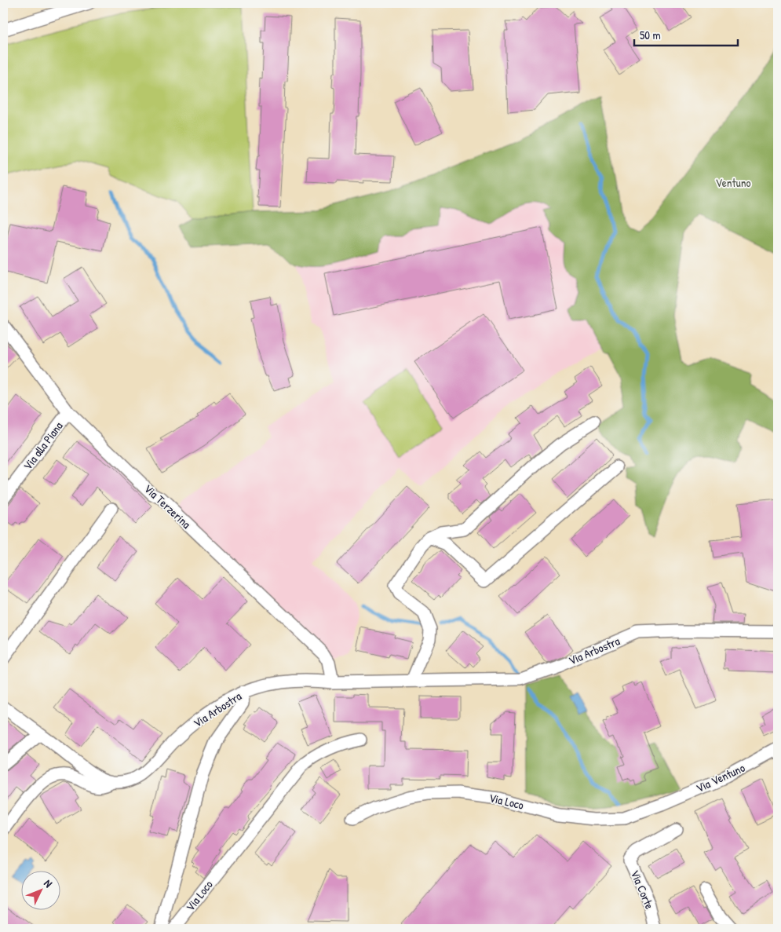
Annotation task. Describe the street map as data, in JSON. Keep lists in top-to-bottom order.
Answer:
{
  "streets": {
    "street": [
      "Via alla Piana",
      "Via Terzerina",
      "Via Arbostra",
      "Via Ventuno",
      "Via Loco",
      "Via Corte"
    ]
  },
  "crossings": [
    ["Via alla Piana", "Via Terzerina"],
    ["Via Terzerina", "Via Arbostra"],
    ["Via Arbostra", "Via Loco"],
    ["Via Ventuno", "Via Loco"]
  ],
  "parks": ["Ventuno"],
  "scale_bar": "50 m",
  "north": "top right"
}
